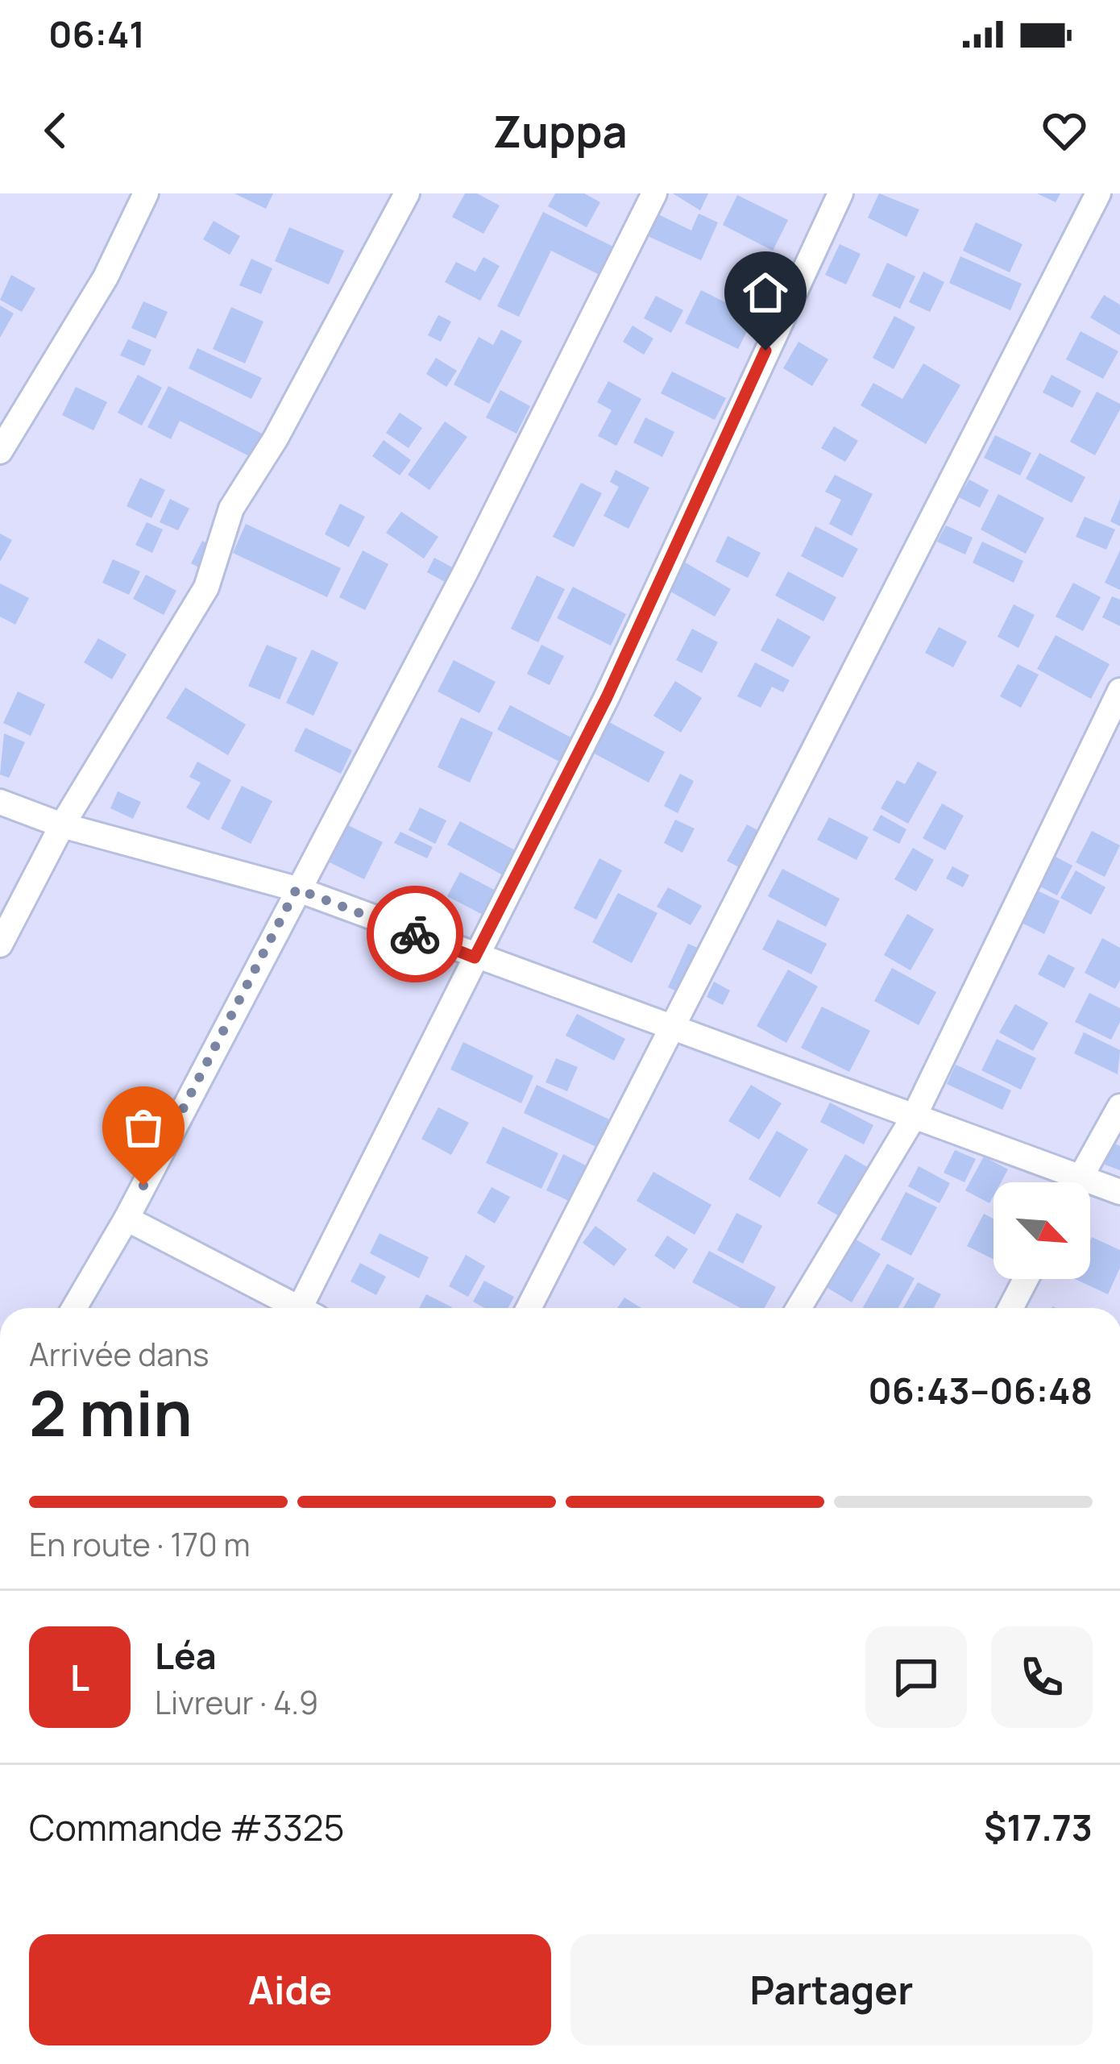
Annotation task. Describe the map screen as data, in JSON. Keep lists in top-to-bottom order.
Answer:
{
  "north": "bottom right",
  "page": {
    "status": "06:41",
    "header": "Zuppa",
    "heading": ["2 min", "Arrivée dans", "06:43–06:48"],
    "panel": [
      "Léa",
      "Livreur · 4.9",
      "Commande #3325",
      "$17.73"
    ],
    "bar": "En route · 170 m",
    "round": "L",
    "buttons": ["Aide", "Partager"]
  }
}
